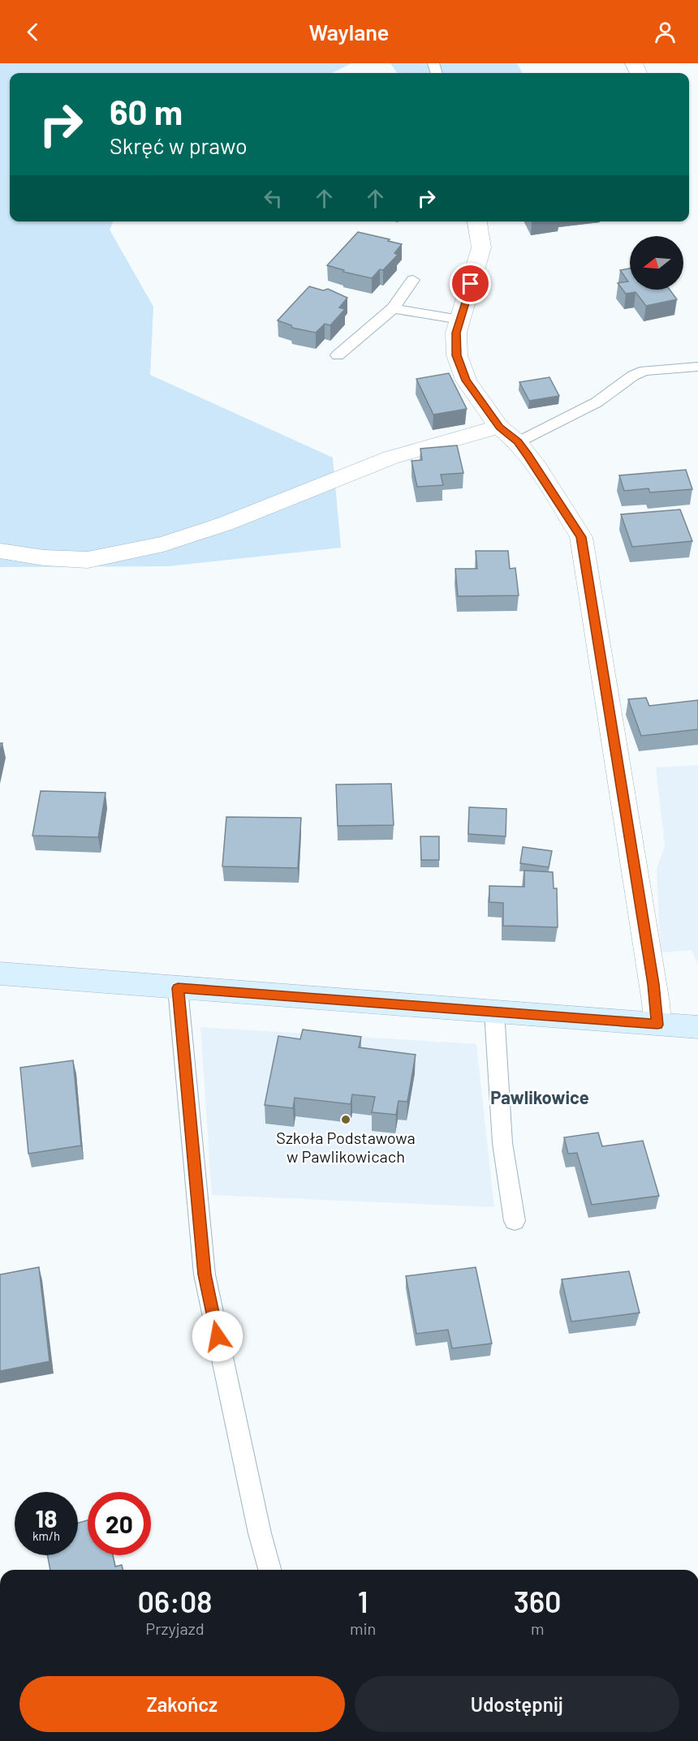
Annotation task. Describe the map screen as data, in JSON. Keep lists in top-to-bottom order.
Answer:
{
  "districts": ["Pawlikowice"],
  "places": ["Szkoła Podstawowa w Pawlikowicach"],
  "north": "left",
  "page": {
    "header": "Waylane",
    "turn": ["60 m", "Skręć w prawo"],
    "speed": "18 km/h",
    "limit": "20",
    "eta": [
      "06:08",
      "Przyjazd",
      "1",
      "min",
      "360",
      "m"
    ],
    "buttons": ["Zakończ", "Udostępnij"]
  }
}
